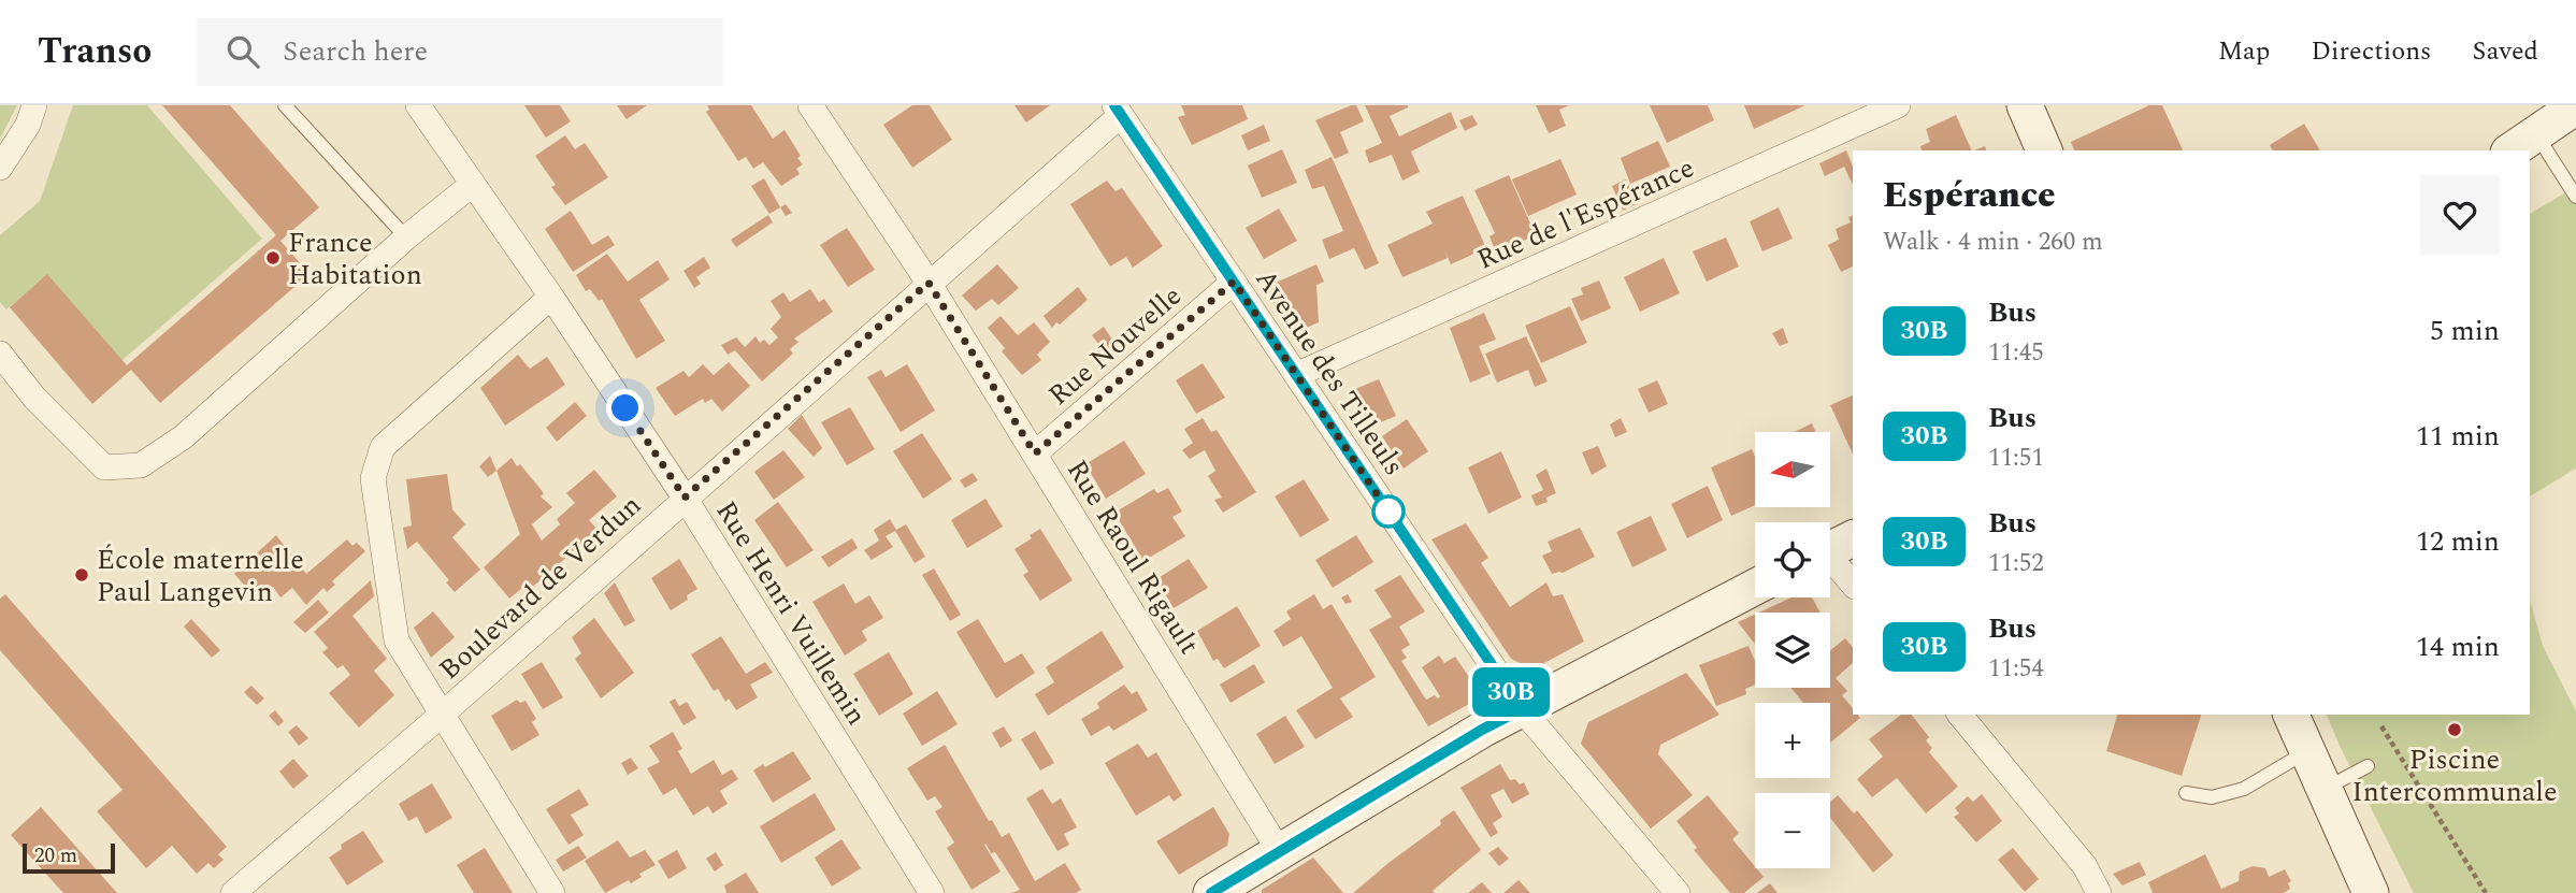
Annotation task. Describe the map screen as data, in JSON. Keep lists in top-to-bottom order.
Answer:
{
  "streets": {
    "street": [
      "Rue de l'Espérance",
      "Rue Nouvelle",
      "Avenue des Tilleuls",
      "Rue Raoul Rigault",
      "Boulevard de Verdun",
      "Rue Henri Vuillemin"
    ]
  },
  "crossings": [
    ["Rue de l'Espérance", "Avenue des Tilleuls"],
    ["Rue Nouvelle", "Avenue des Tilleuls"],
    ["Rue Nouvelle", "Rue Raoul Rigault"],
    ["Avenue des Tilleuls", "Boulevard de Verdun"],
    ["Rue Raoul Rigault", "Boulevard de Verdun"],
    ["Boulevard de Verdun", "Rue Henri Vuillemin"]
  ],
  "places": ["France Habitation", "École maternelle Paul Langevin", "Piscine Intercommunale"],
  "lines": ["bus line 30B"],
  "scale_bar": "20 m",
  "north": "left",
  "page": {
    "header": "Transo",
    "search": "Search here",
    "nav": ["Map", "Directions", "Saved"],
    "on_map": "30B",
    "heading": ["Espérance", "Walk · 4 min · 260 m"],
    "list": [
      {
        "mark": "30B",
        "name": "Bus",
        "note": "11:45",
        "value": "5 min"
      },
      {
        "mark": "30B",
        "name": "Bus",
        "note": "11:51",
        "value": "11 min"
      },
      {
        "mark": "30B",
        "name": "Bus",
        "note": "11:52",
        "value": "12 min"
      },
      {
        "mark": "30B",
        "name": "Bus",
        "note": "11:54",
        "value": "14 min"
      }
    ],
    "map_buttons": ["+", "−"],
    "scale": "20 m"
  }
}
